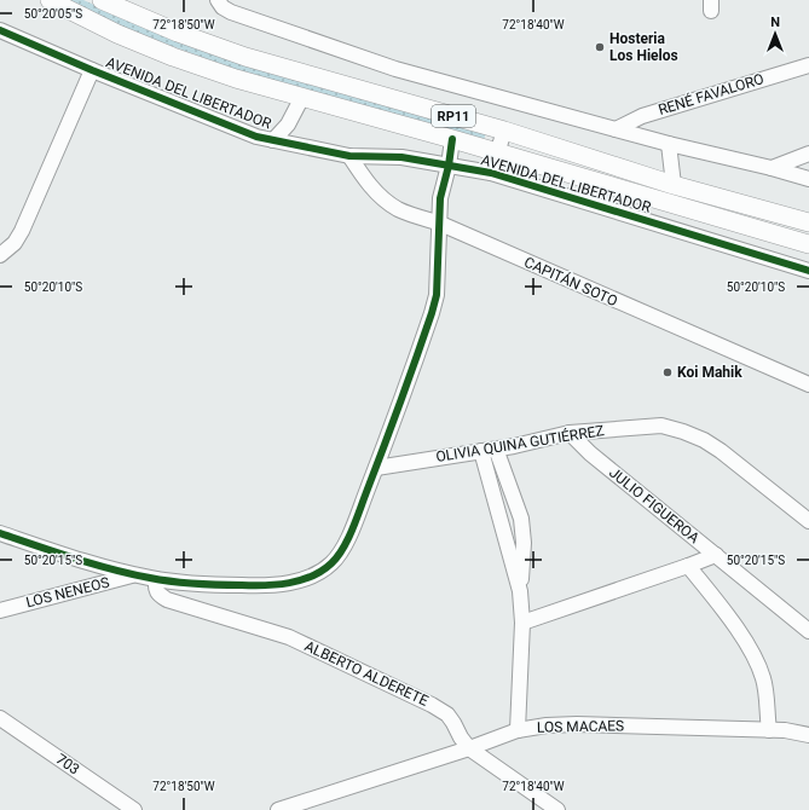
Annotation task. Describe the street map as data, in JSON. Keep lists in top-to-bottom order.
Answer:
{
  "streets": {
    "main road": ["AVENIDA DEL LIBERTADOR", "RP11"],
    "street": [
      "RENÉ FAVALORO",
      "CAPITÁN SOTO",
      "OLIVIA QUINA GUTIÉRREZ",
      "JULIO FIGUEROA",
      "LOS NENEOS",
      "ALBERTO ALDERETE",
      "LOS MACAES",
      "703"
    ]
  },
  "crossings": [
    ["AVENIDA DEL LIBERTADOR", "CAPITÁN SOTO"],
    ["OLIVIA QUINA GUTIÉRREZ", "JULIO FIGUEROA"],
    ["ALBERTO ALDERETE", "LOS MACAES"]
  ],
  "places": ["Hosteria Los Hielos", "Koi Mahik"],
  "north": "top",
  "coordinates": [
    "50°20'05\"S",
    "72°18'50\"W",
    "72°18'40\"W",
    "50°20'10\"S",
    "50°20'15\"S"
  ]
}
